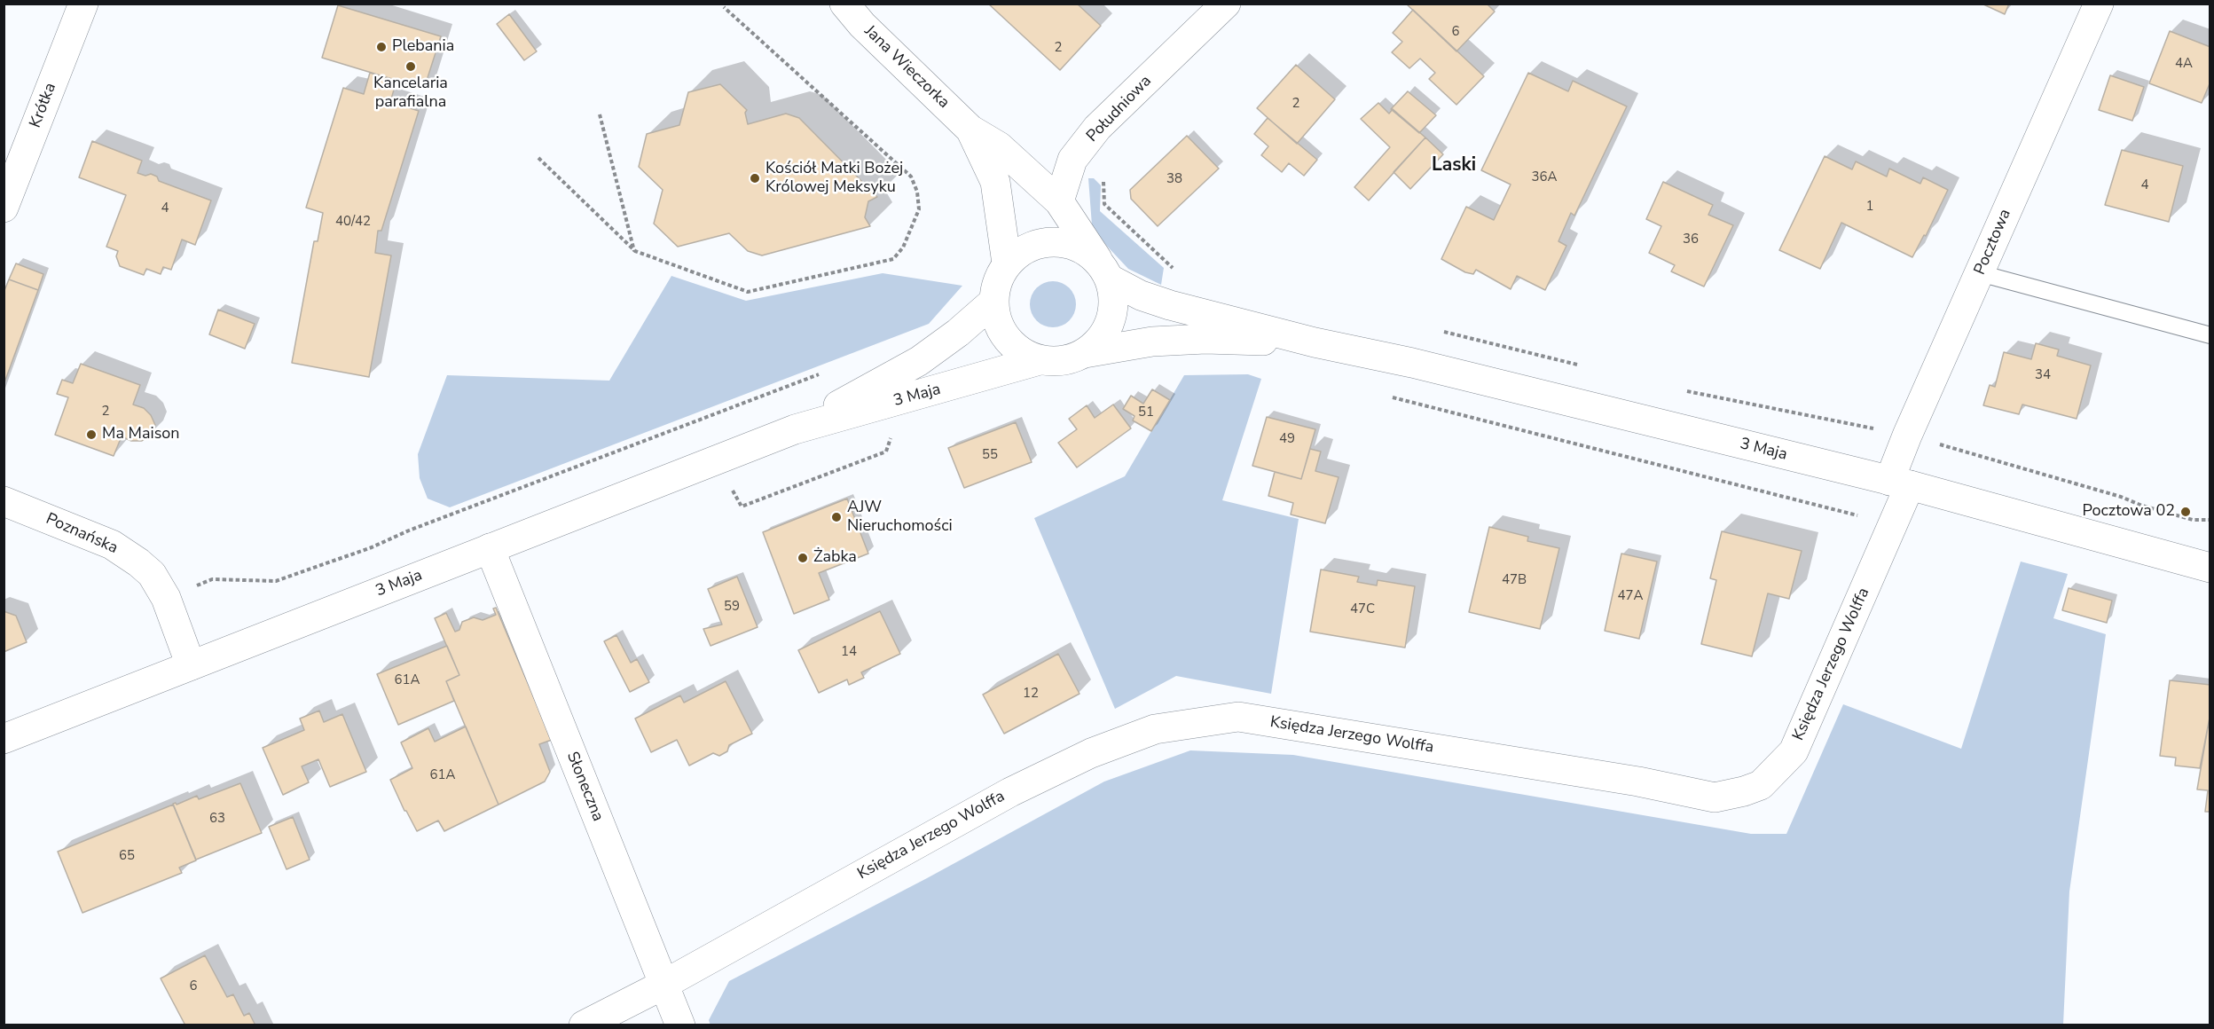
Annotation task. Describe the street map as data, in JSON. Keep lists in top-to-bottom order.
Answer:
{
  "streets": {
    "street": [
      "Jana Wieczorka",
      "Krótka",
      "Południowa",
      "Pocztowa",
      "3 Maja",
      "Poznańska",
      "Księdza Jerzego Wolffa",
      "Słoneczna"
    ]
  },
  "crossings": [
    ["Jana Wieczorka", "Południowa"],
    ["Jana Wieczorka", "3 Maja"],
    ["Pocztowa", "3 Maja"],
    ["Pocztowa", "Księdza Jerzego Wolffa"],
    ["3 Maja", "Poznańska"],
    ["3 Maja", "Księdza Jerzego Wolffa"],
    ["3 Maja", "Słoneczna"],
    ["Księdza Jerzego Wolffa", "Słoneczna"]
  ],
  "districts": ["Laski"],
  "places": [
    "Plebania",
    "Kancelaria parafialna",
    "Kościół Matki Bożej Królowej Meksyku",
    "Ma Maison",
    "Pocztowa 02",
    "AJW Nieruchomości",
    "Żabka"
  ],
  "house_numbers": [
    "6",
    "2",
    "4A",
    "2",
    "36A",
    "38",
    "4",
    "1",
    "4",
    "40/42",
    "36",
    "34",
    "2",
    "51",
    "49",
    "55",
    "47B",
    "47A",
    "59",
    "47C",
    "14",
    "61A",
    "12",
    "61A",
    "63",
    "65",
    "6"
  ]
}
